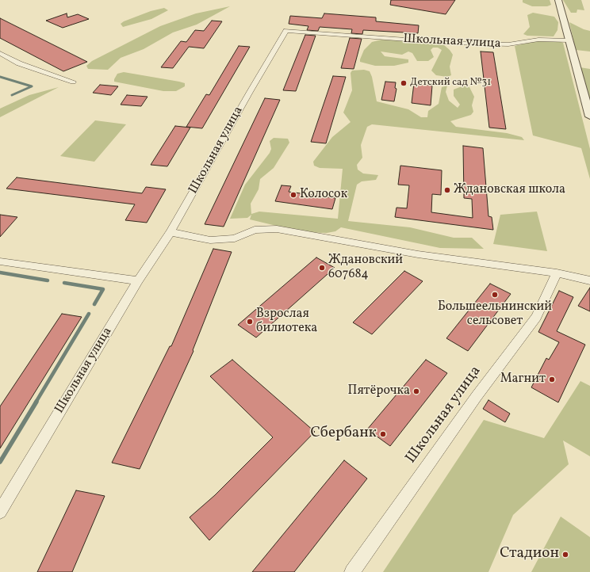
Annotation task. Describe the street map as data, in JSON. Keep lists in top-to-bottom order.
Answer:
{
  "streets": {
    "street": ["Школьная улица"]
  },
  "places": [
    "Детский сад №31",
    "Ждановская школа",
    "Колосок",
    "Ждановский 607684",
    "Большеельнинский сельсовет",
    "Взрослая билиотека",
    "Магнит",
    "Пятёрочка",
    "Сбербанк",
    "Стадион"
  ]
}
